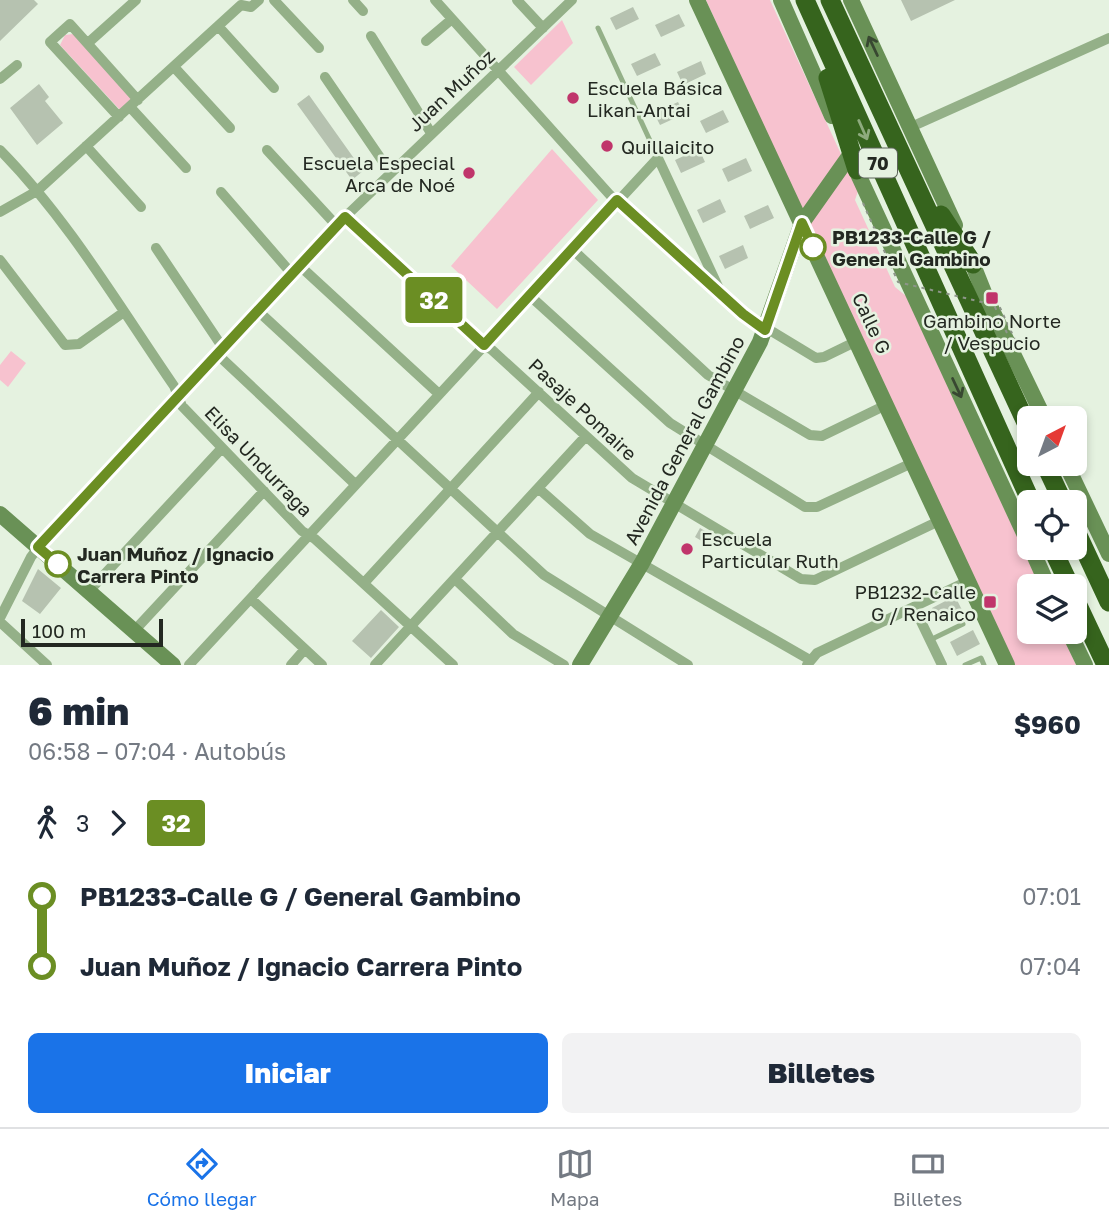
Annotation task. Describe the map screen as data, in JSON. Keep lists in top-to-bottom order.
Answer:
{
  "streets": {
    "highway": ["70"],
    "main road": ["Calle G", "Avenida General Gambino"],
    "street": ["Juan Muñoz", "Pasaje Pomaire", "Elisa Undurraga"]
  },
  "crossings": [
    ["Juan Muñoz", "Pasaje Pomaire"],
    ["Juan Muñoz", "Elisa Undurraga"],
    ["Calle G", "Pasaje Pomaire"],
    ["Calle G", "Avenida General Gambino"],
    ["Pasaje Pomaire", "Avenida General Gambino"]
  ],
  "places": {
    "other": [
      "Escuela Básica Likan-Antai",
      "Quillaicito",
      "Escuela Especial Arca de Noé",
      "PB1233-Calle G / General Gambino",
      "Escuela Particular Ruth",
      "Juan Muñoz / Ignacio Carrera Pinto"
    ],
    "transit": ["Gambino Norte / Vespucio", "PB1232-Calle G / Renaico"]
  },
  "lines": ["bus line 32"],
  "scale_bar": "100 m",
  "north": "top right",
  "page": {
    "on_map": "32",
    "scale": "100 m",
    "heading": ["6 min", "06:58 – 07:04 · Autobús", "$960"],
    "legs": ["3", "32"],
    "list": [
      {
        "name": "PB1233-Calle G / General Gambino",
        "value": "07:01"
      },
      {
        "name": "Juan Muñoz / Ignacio Carrera Pinto",
        "value": "07:04"
      }
    ],
    "buttons": ["Iniciar", "Billetes"],
    "tabs": ["Cómo llegar", "Mapa", "Billetes"]
  }
}
